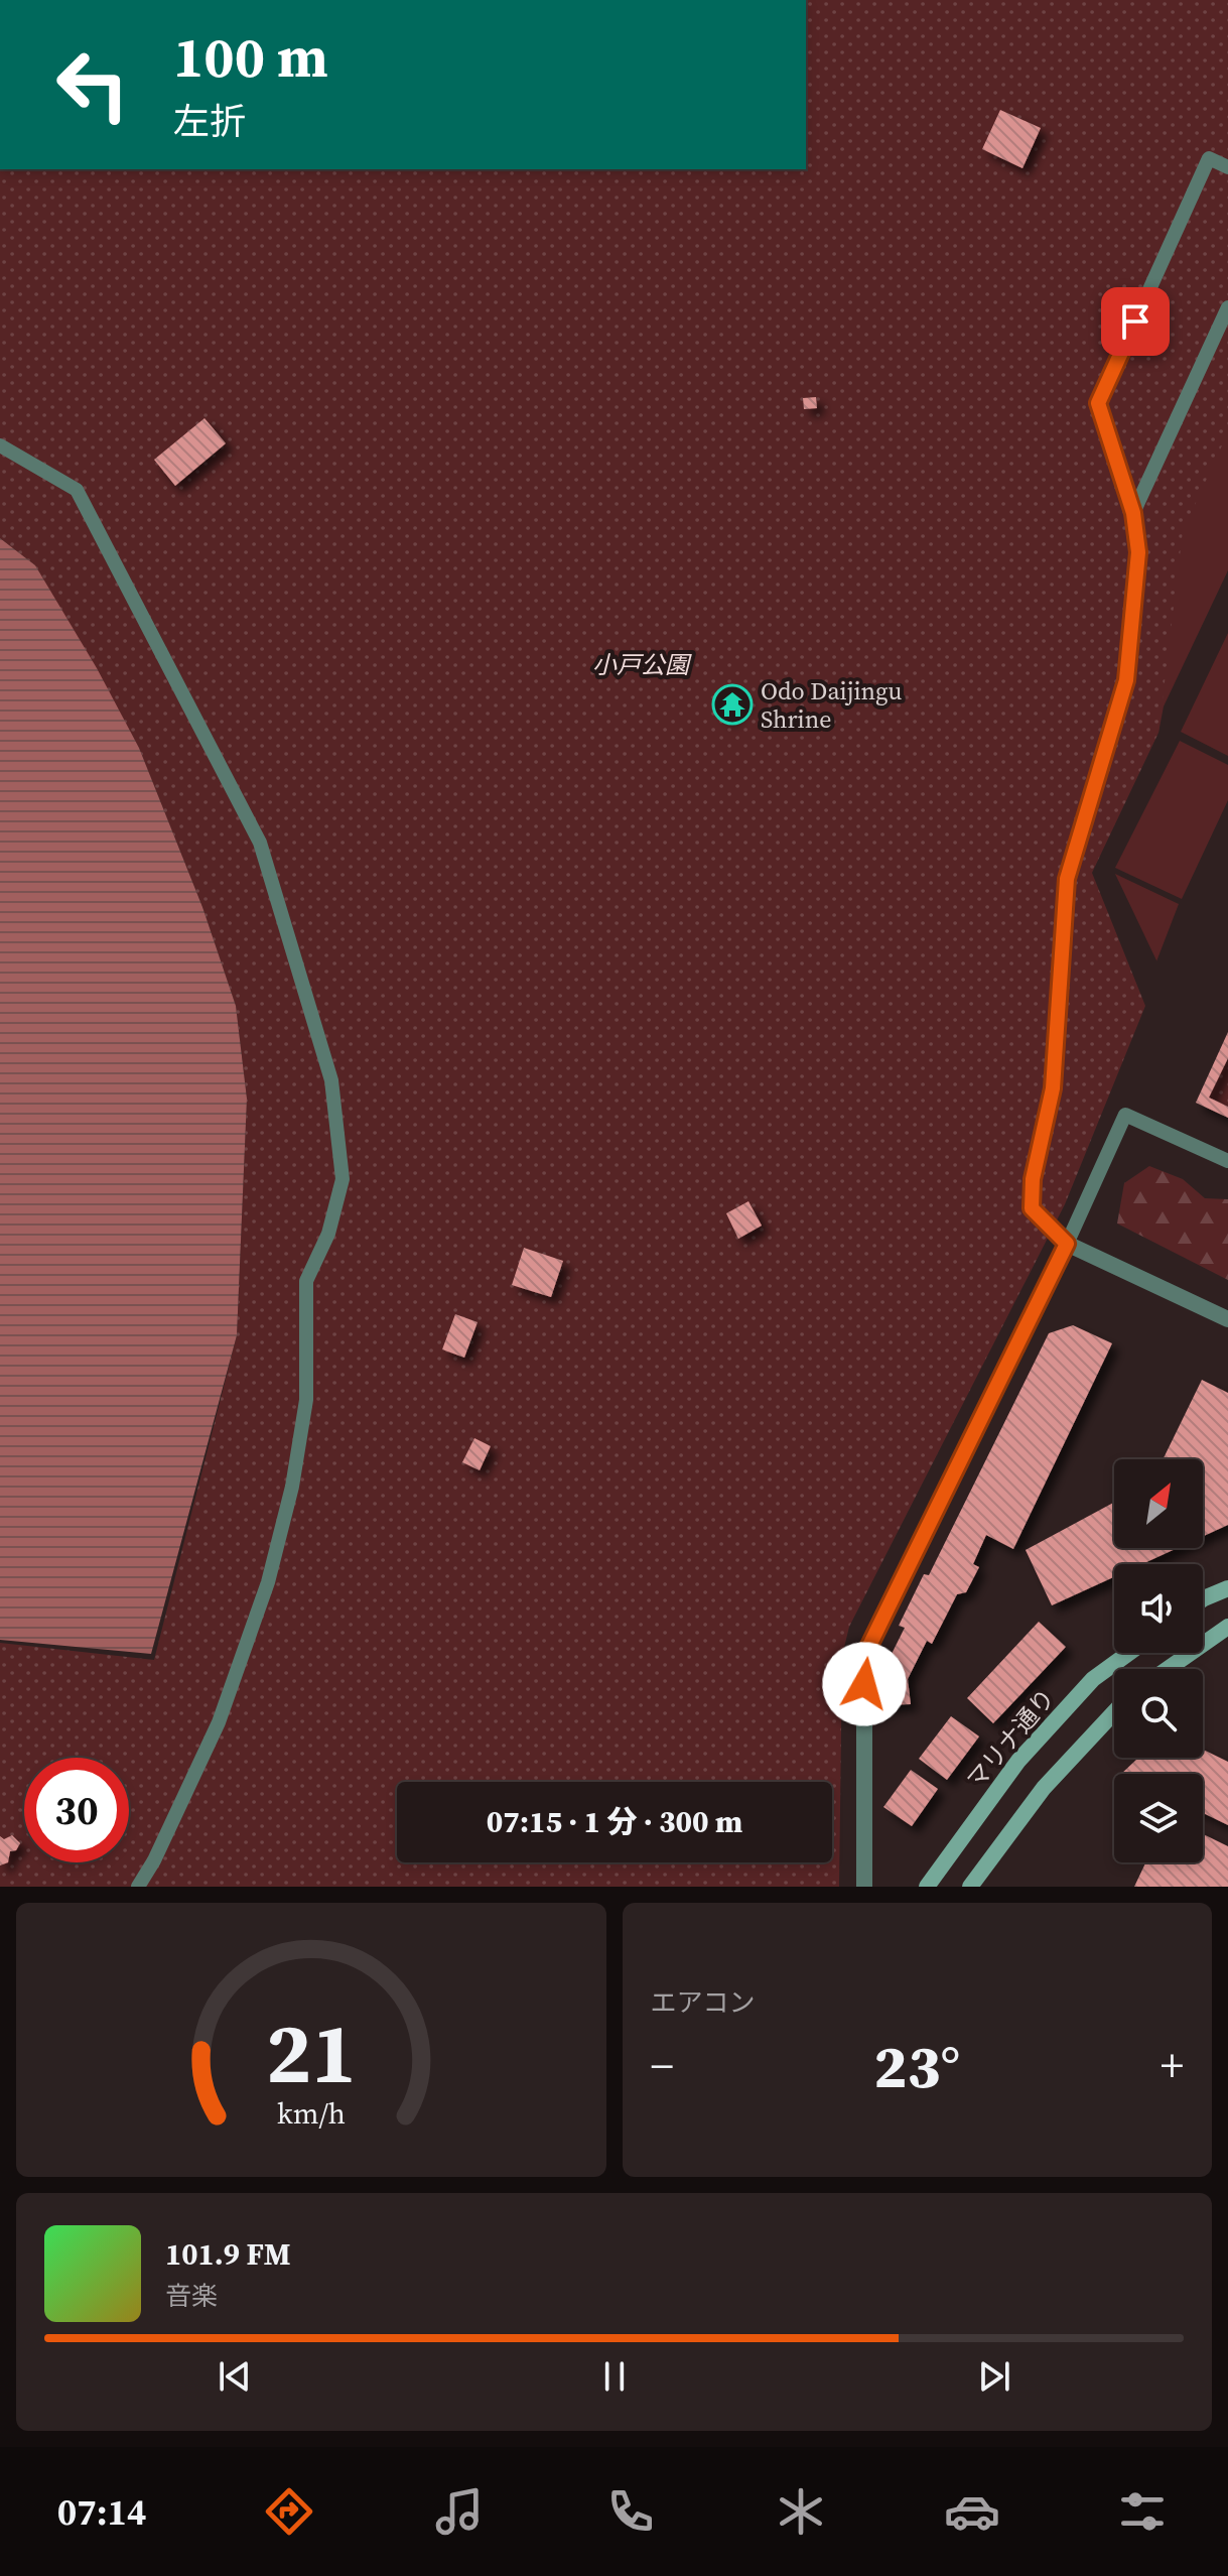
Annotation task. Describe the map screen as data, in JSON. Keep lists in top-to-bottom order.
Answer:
{
  "streets": {
    "street": ["マリナ通り"]
  },
  "parks": ["小戸公園"],
  "places": {
    "temple": ["Odo Daijingu Shrine"]
  },
  "north": "top right",
  "page": {
    "turn": ["100 m", "左折"],
    "limit": "30",
    "trip": "07:15 · 1 分 · 300 m",
    "tile": "エアコン",
    "heat": ["−", "23°", "+"],
    "song": ["101.9 FM", "音楽"],
    "tabs": "07:14",
    "gauge": ["21", "km/h"]
  }
}
